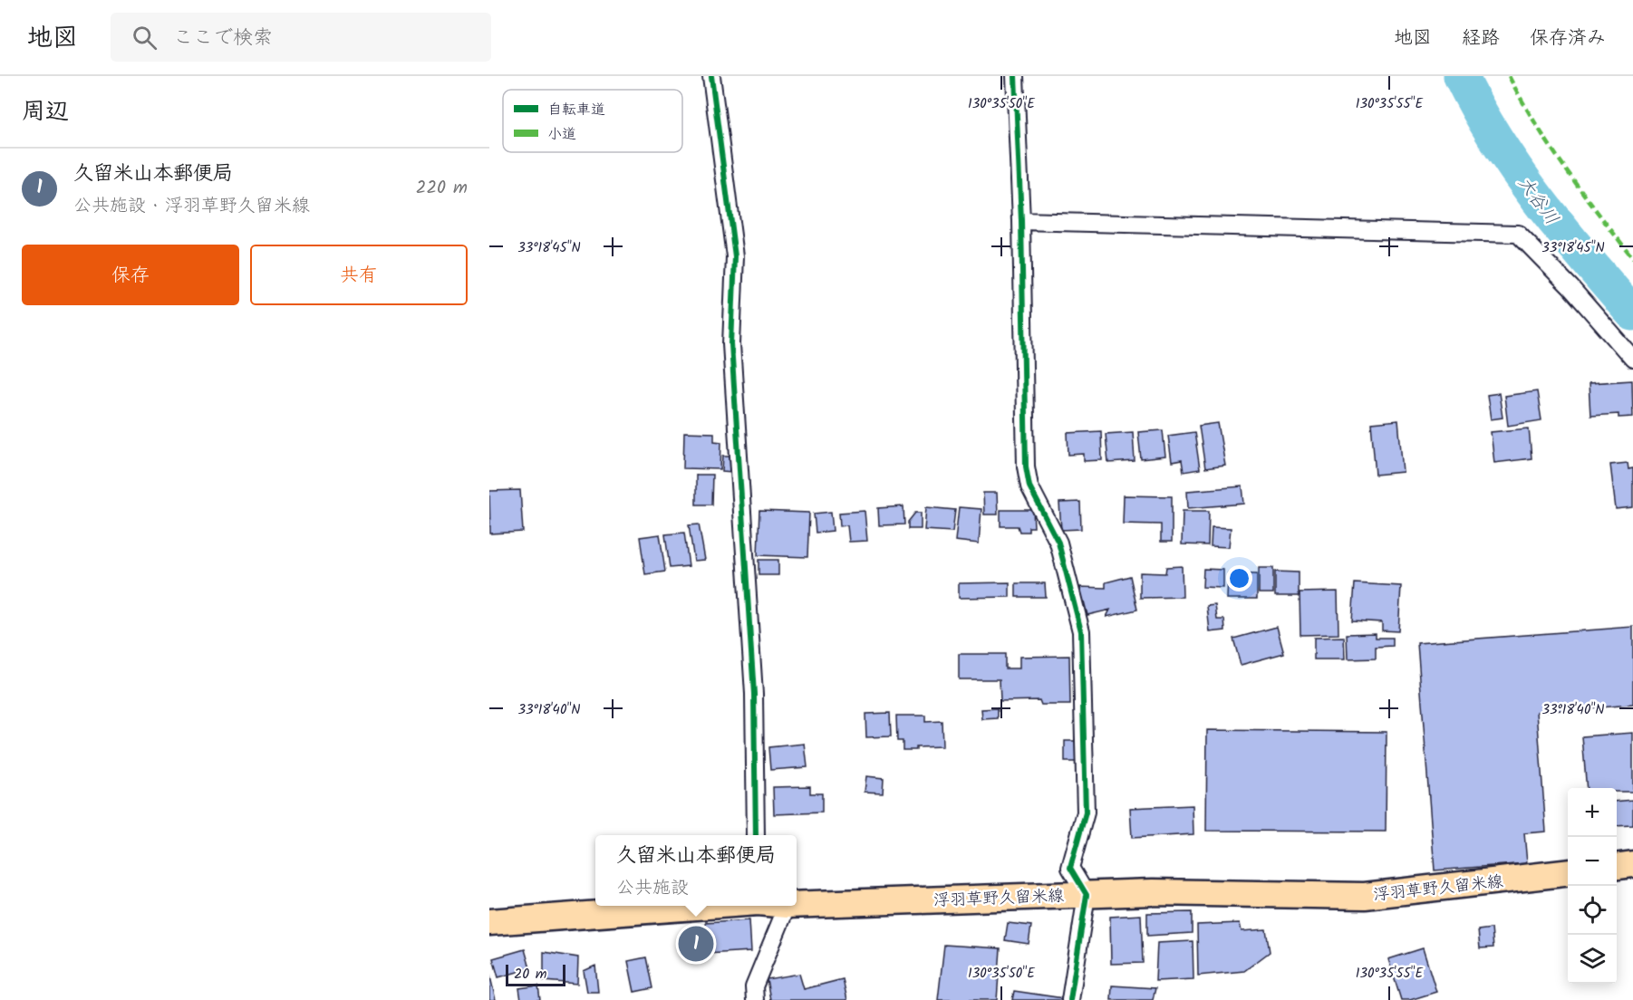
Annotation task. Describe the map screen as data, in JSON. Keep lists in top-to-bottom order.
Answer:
{
  "streets": {
    "main road": ["浮羽草野久留米線"]
  },
  "water": ["大谷川"],
  "legend": ["自転車道", "小道"],
  "scale_bar": "20 m",
  "page": {
    "header": "地図",
    "search": "ここで検索",
    "nav": ["地図", "経路", "保存済み"],
    "heading": "周辺",
    "list": [
      {
        "mark": "1",
        "name": "久留米山本郵便局",
        "note": "公共施設 · 浮羽草野久留米線",
        "value": "220 m"
      }
    ],
    "buttons": ["保存", "共有"],
    "map_buttons": ["+", "−"],
    "popup": ["久留米山本郵便局", "公共施設"],
    "pins": "1",
    "scale": "20 m"
  },
  "coordinates": [
    "130°35'50\"E",
    "130°35'55\"E",
    "33°18'45\"N",
    "33°18'40\"N"
  ]
}
